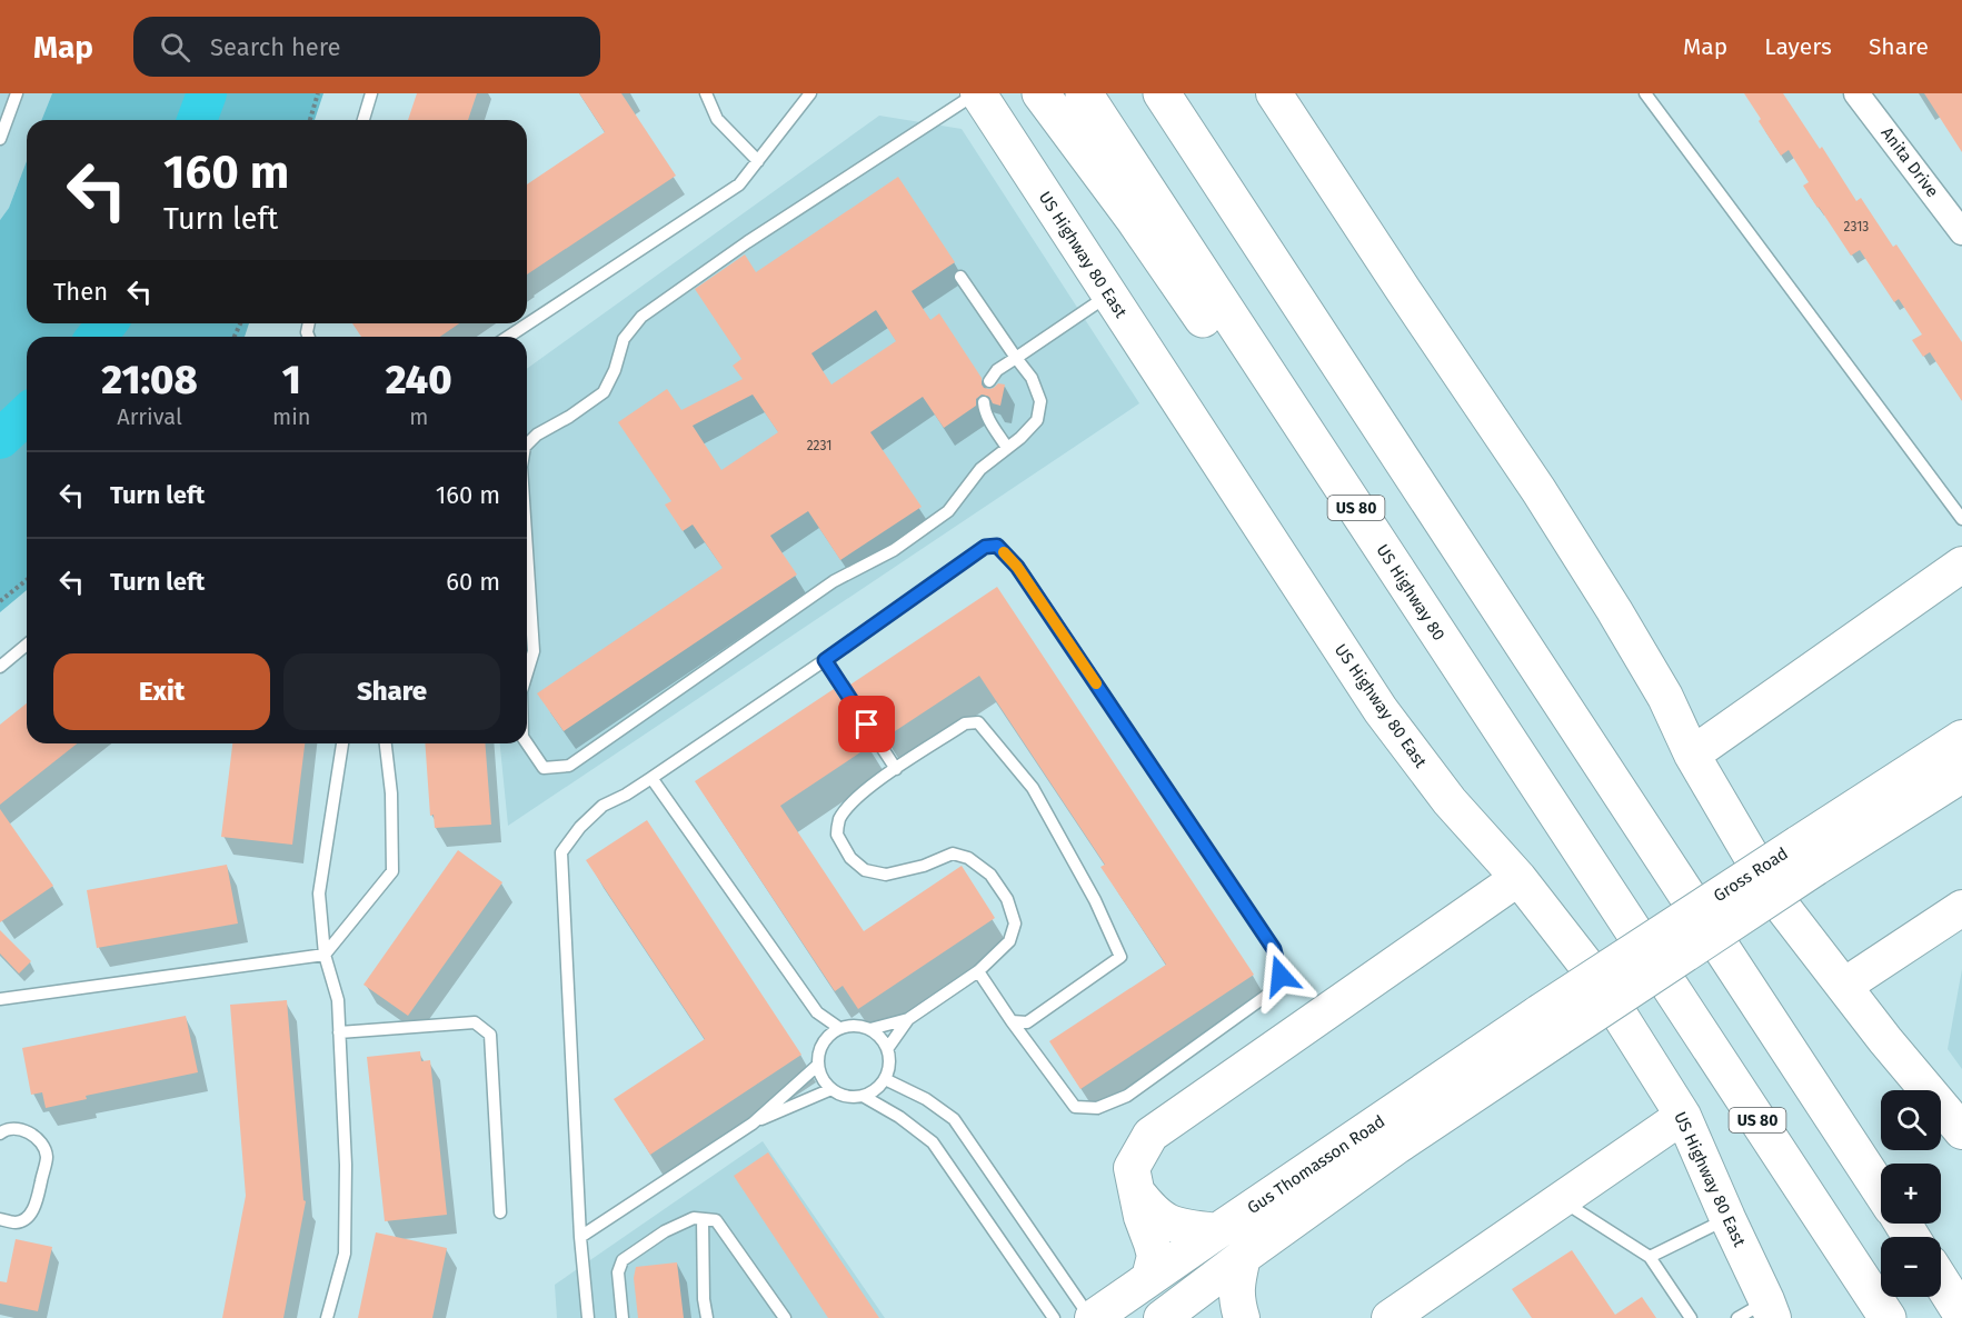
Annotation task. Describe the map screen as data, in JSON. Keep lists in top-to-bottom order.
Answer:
{
  "streets": {
    "highway": ["US 80", "US Highway 80"],
    "main road": ["US Highway 80 East", "Gross Road", "Gus Thomasson Road"],
    "street": ["Anita Drive"]
  },
  "crossings": [
    ["Gross Road", "Gus Thomasson Road"]
  ],
  "house_numbers": ["2313", "2231"],
  "page": {
    "header": "Map",
    "search": "Search here",
    "nav": ["Map", "Layers", "Share"],
    "turn": ["160 m", "Turn left"],
    "then": "Then",
    "eta": [
      "21:08",
      "Arrival",
      "1",
      "min",
      "240",
      "m"
    ],
    "list": [
      {
        "name": "Turn left",
        "value": "160 m"
      },
      {
        "name": "Turn left",
        "value": "60 m"
      }
    ],
    "buttons": ["Exit", "Share"],
    "map_buttons": ["+", "−"]
  }
}
